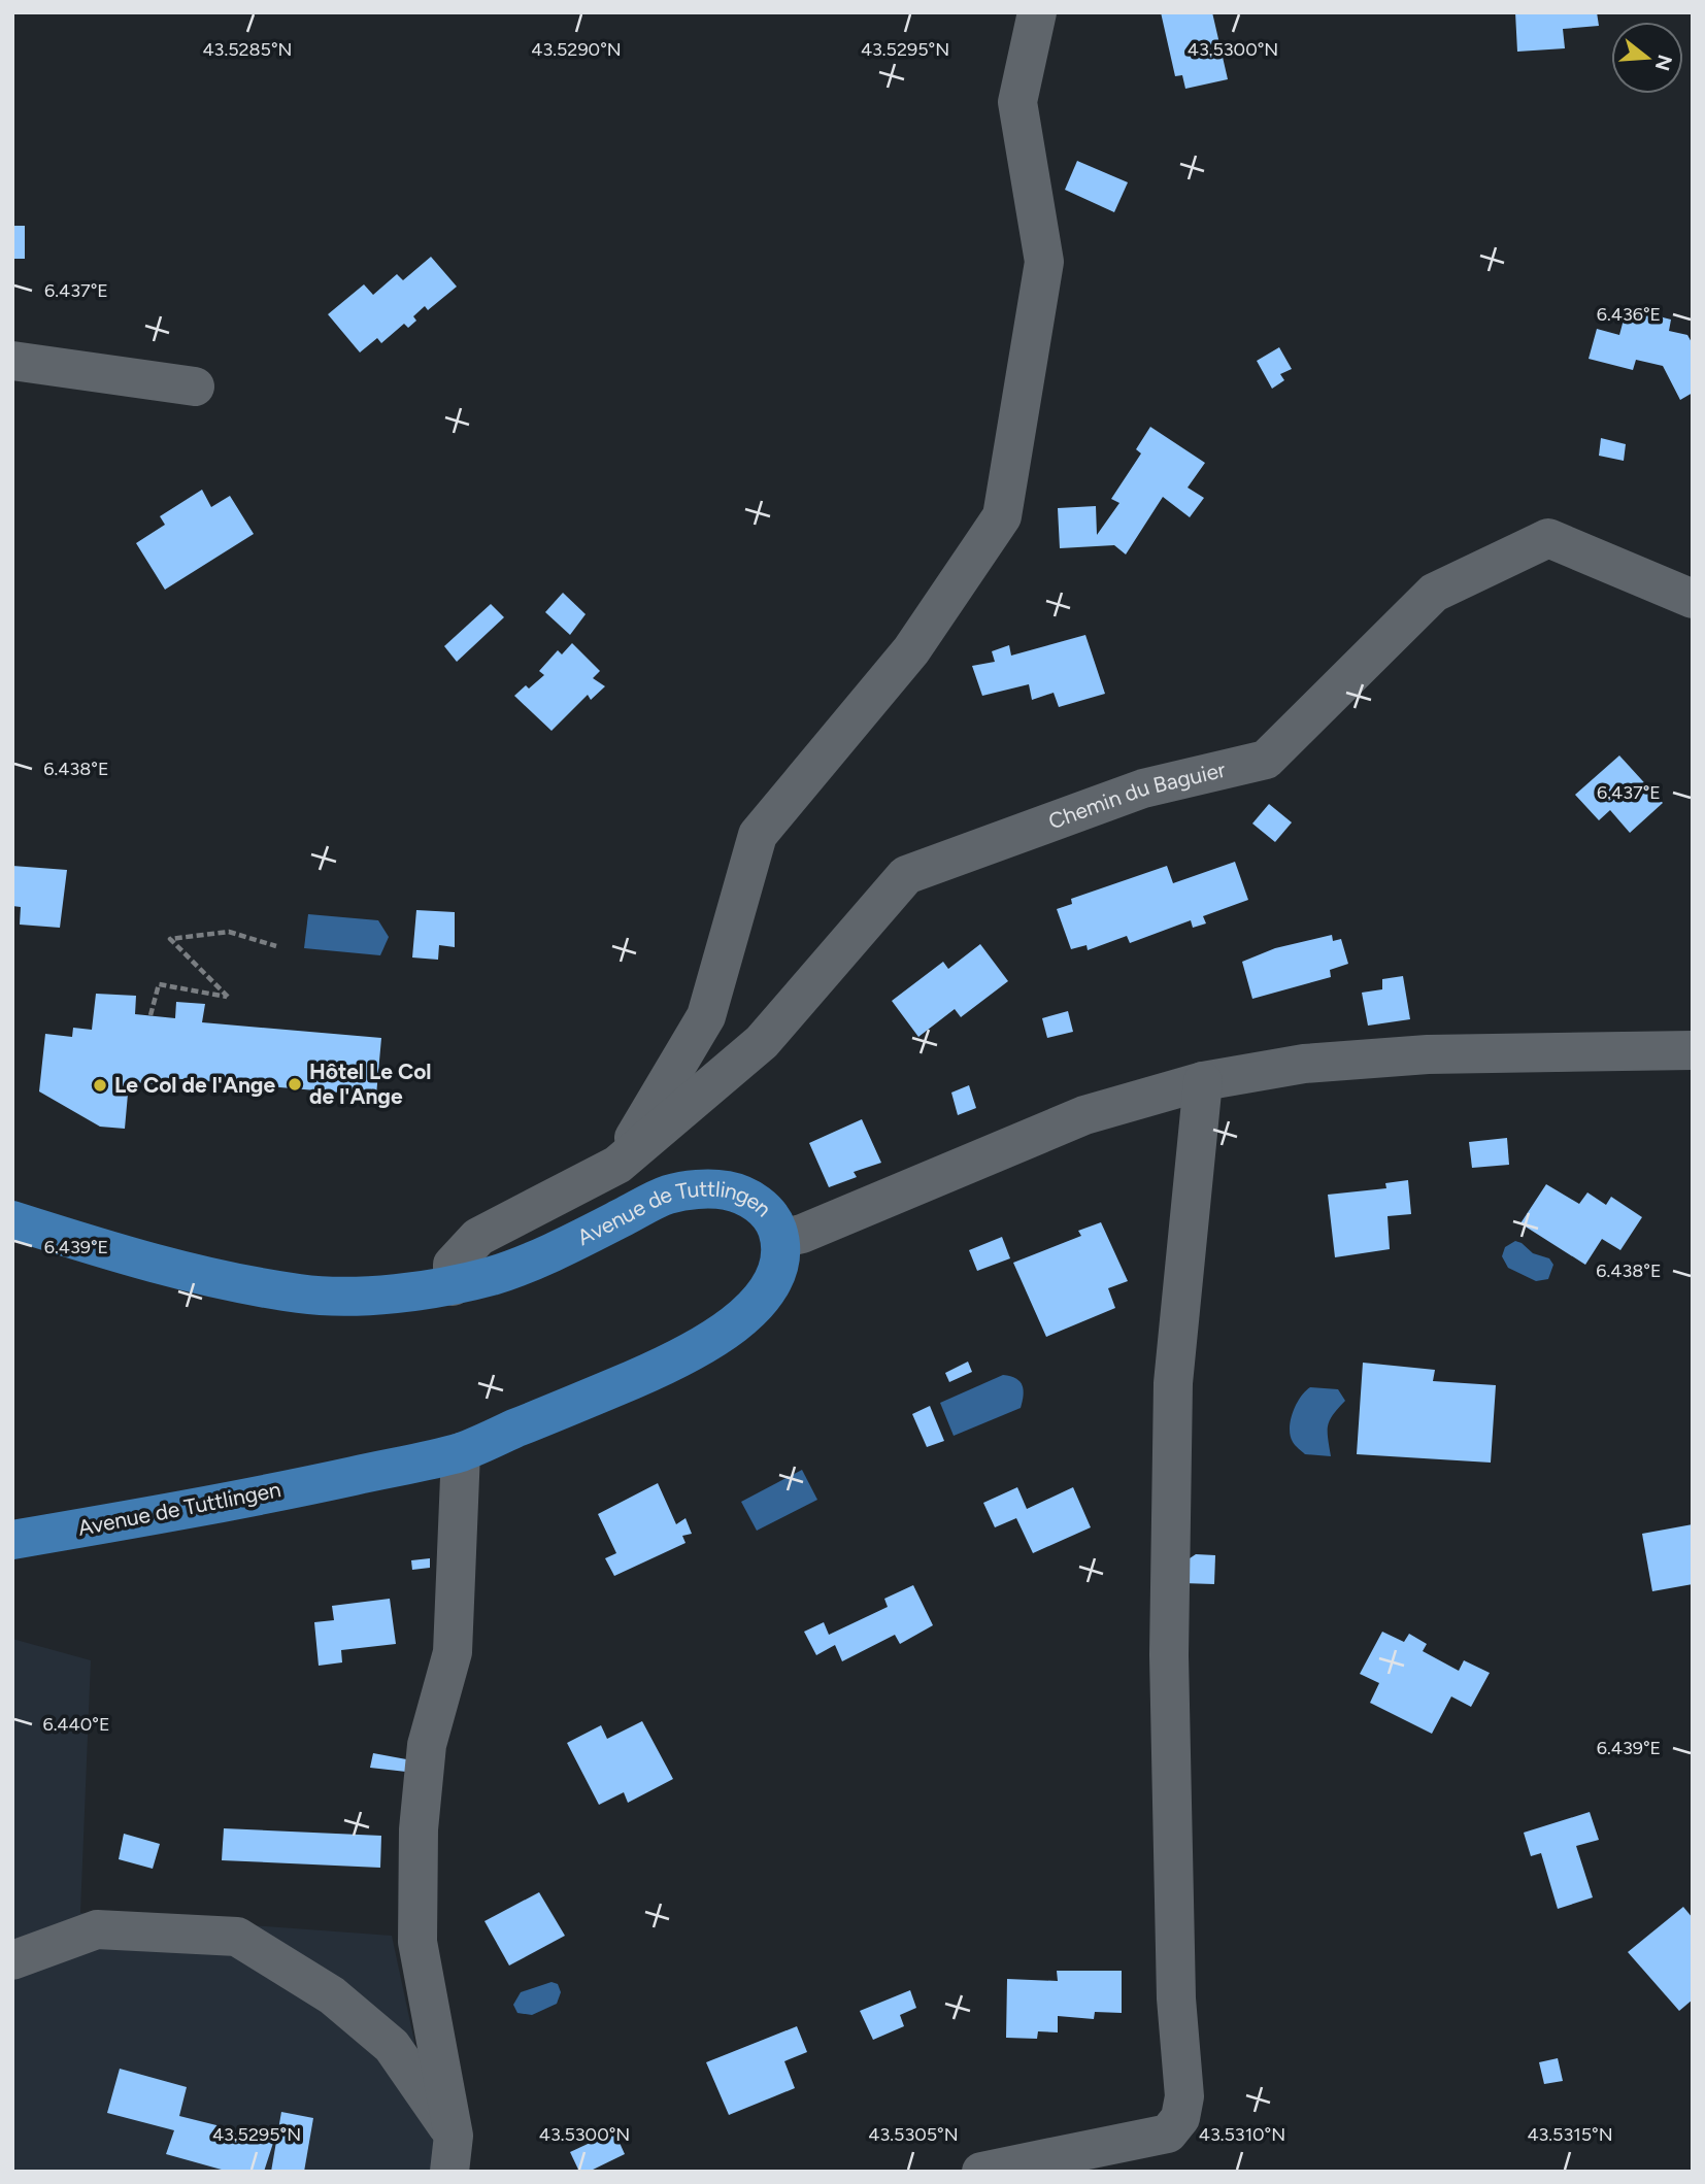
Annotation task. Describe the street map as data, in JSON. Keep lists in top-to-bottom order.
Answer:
{
  "streets": {
    "main road": ["Avenue de Tuttlingen"],
    "street": ["Chemin du Baguier"]
  },
  "crossings": [
    ["Chemin du Baguier", "Avenue de Tuttlingen"]
  ],
  "places": ["Hôtel Le Col de l'Ange", "Le Col de l'Ange"],
  "north": "right",
  "coordinates": [
    "43.5285°N",
    "43.5290°N",
    "43.5295°N",
    "43.5300°N",
    "6.437°E",
    "6.436°E",
    "6.438°E",
    "6.439°E",
    "6.440°E",
    "43.5305°N",
    "43.5310°N",
    "43.5315°N"
  ]
}
